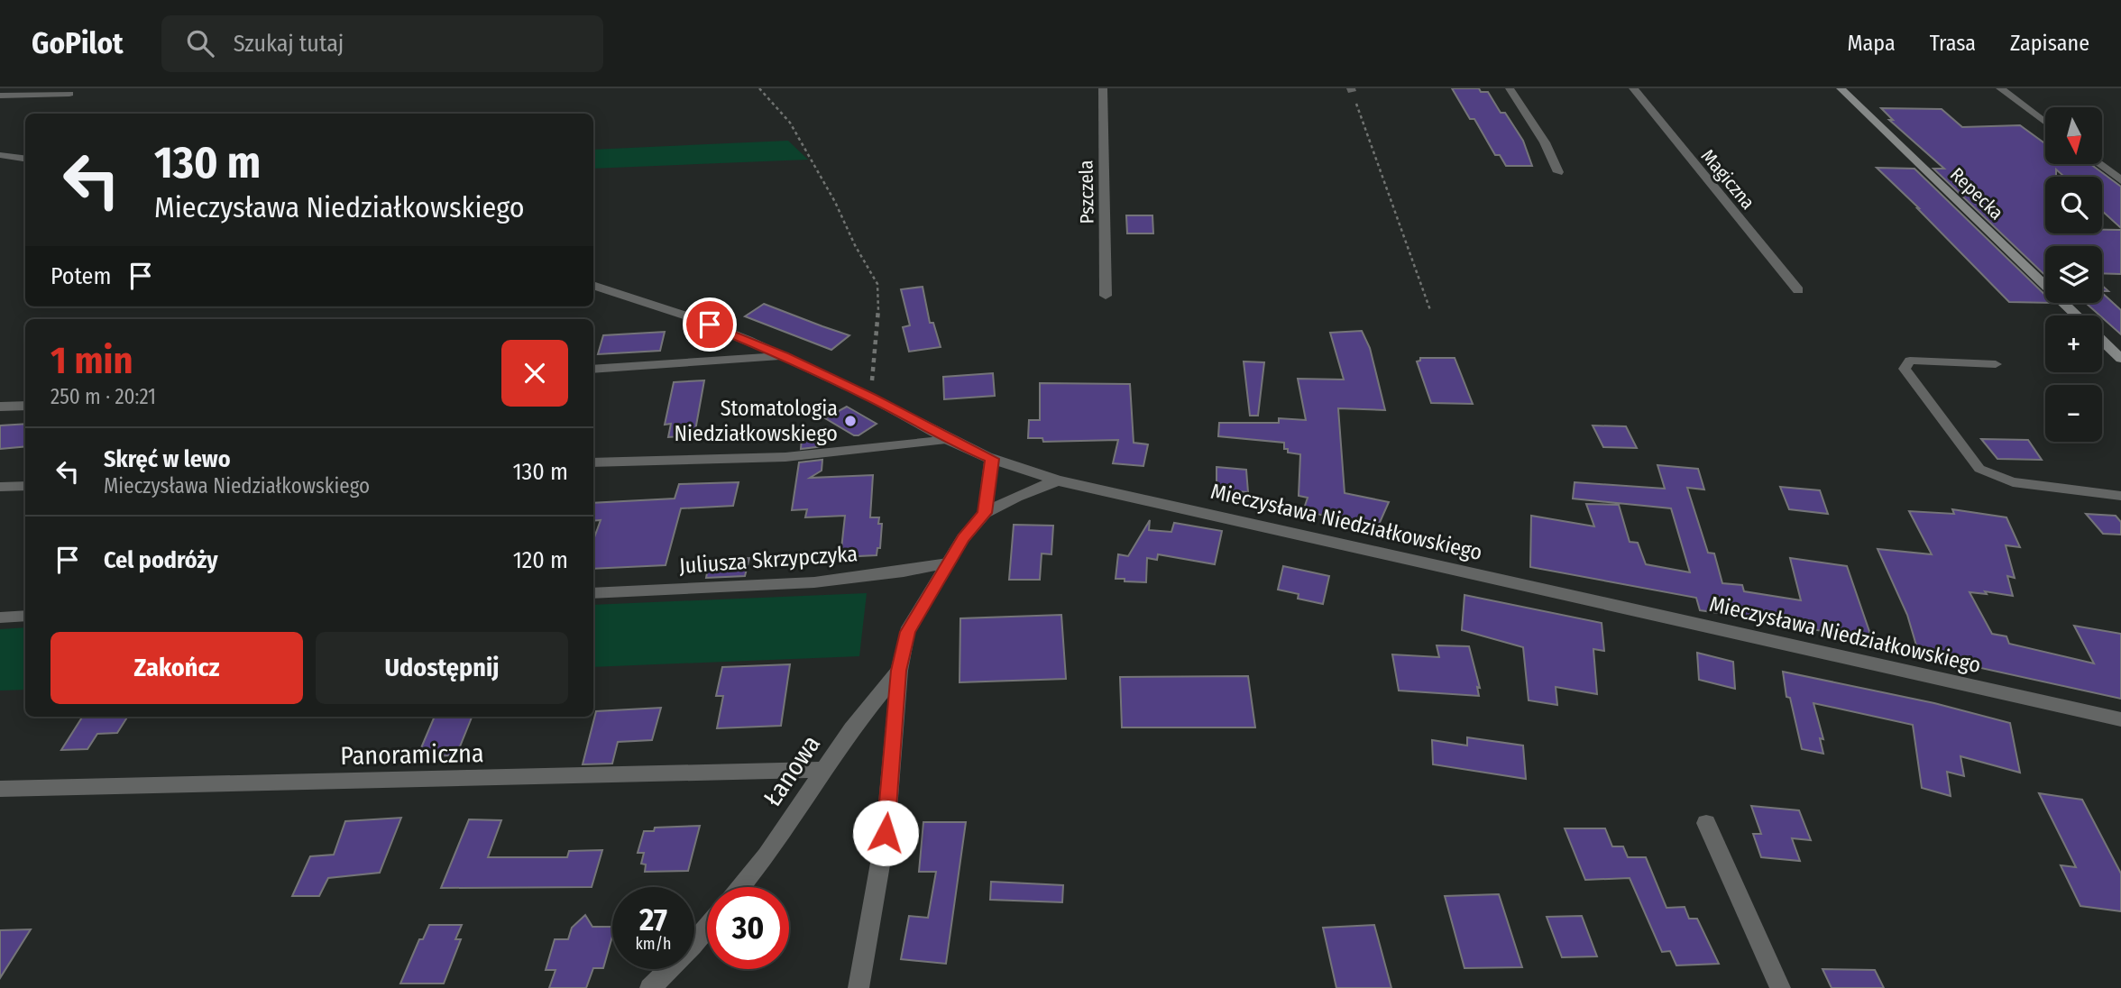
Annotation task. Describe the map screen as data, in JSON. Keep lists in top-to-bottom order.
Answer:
{
  "streets": {
    "street": [
      "Magiczna",
      "Pszczela",
      "Repecka",
      "Mieczysława Niedziałkowskiego",
      "Panoramiczna",
      "Łanowa"
    ],
    "lane": ["Juliusza Skrzypczyka"]
  },
  "crossings": [
    ["Panoramiczna", "Łanowa"]
  ],
  "places": ["Stomatologia Niedziałkowskiego"],
  "north": "bottom",
  "page": {
    "header": "GoPilot",
    "search": "Szukaj tutaj",
    "nav": ["Mapa", "Trasa", "Zapisane"],
    "map_buttons": ["+", "−"],
    "turn": ["130 m", "Mieczysława Niedziałkowskiego"],
    "then": "Potem",
    "heading": ["1 min", "250 m · 20:21"],
    "list": [
      {
        "name": "Skręć w lewo",
        "note": "Mieczysława Niedziałkowskiego",
        "value": "130 m"
      },
      {
        "name": "Cel podróży",
        "value": "120 m"
      }
    ],
    "buttons": ["Zakończ", "Udostępnij"],
    "speed": "27 km/h",
    "limit": "30"
  }
}
